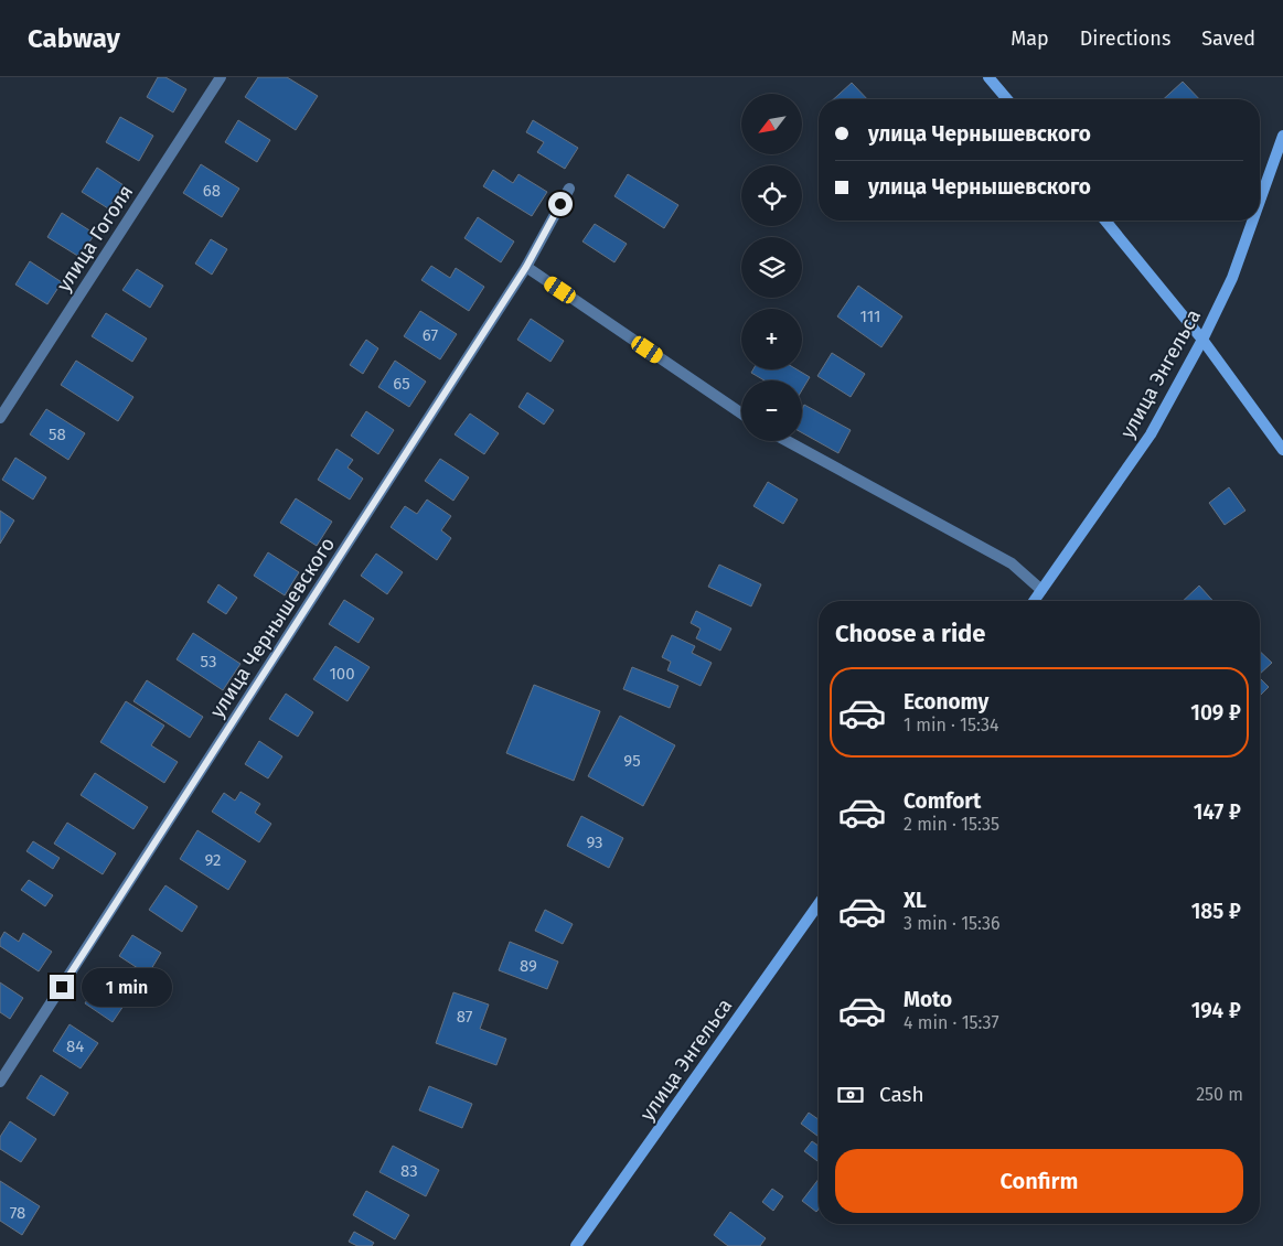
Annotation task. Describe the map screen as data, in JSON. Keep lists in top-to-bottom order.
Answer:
{
  "streets": {
    "street": ["улица Гоголя", "улица Энгельса", "улица Чернышевского"]
  },
  "house_numbers": [
    "68",
    "111",
    "67",
    "65",
    "58",
    "53",
    "100",
    "95",
    "93",
    "92",
    "89",
    "87",
    "84",
    "83",
    "78"
  ],
  "north": "bottom left",
  "page": {
    "header": "Cabway",
    "nav": ["Map", "Directions", "Saved"],
    "map_buttons": ["+", "−"],
    "banner": ["улица Чернышевского", "улица Чернышевского"],
    "heading": "Choose a ride",
    "list": [
      {
        "name": "Economy",
        "note": "1 min · 15:34",
        "value": "109 ₽"
      },
      {
        "name": "Comfort",
        "note": "2 min · 15:35",
        "value": "147 ₽"
      },
      {
        "name": "XL",
        "note": "3 min · 15:36",
        "value": "185 ₽"
      },
      {
        "name": "Moto",
        "note": "4 min · 15:37",
        "value": "194 ₽"
      }
    ],
    "bubble": "1 min",
    "pay": ["Cash", "250 m"],
    "buttons": "Confirm"
  }
}
